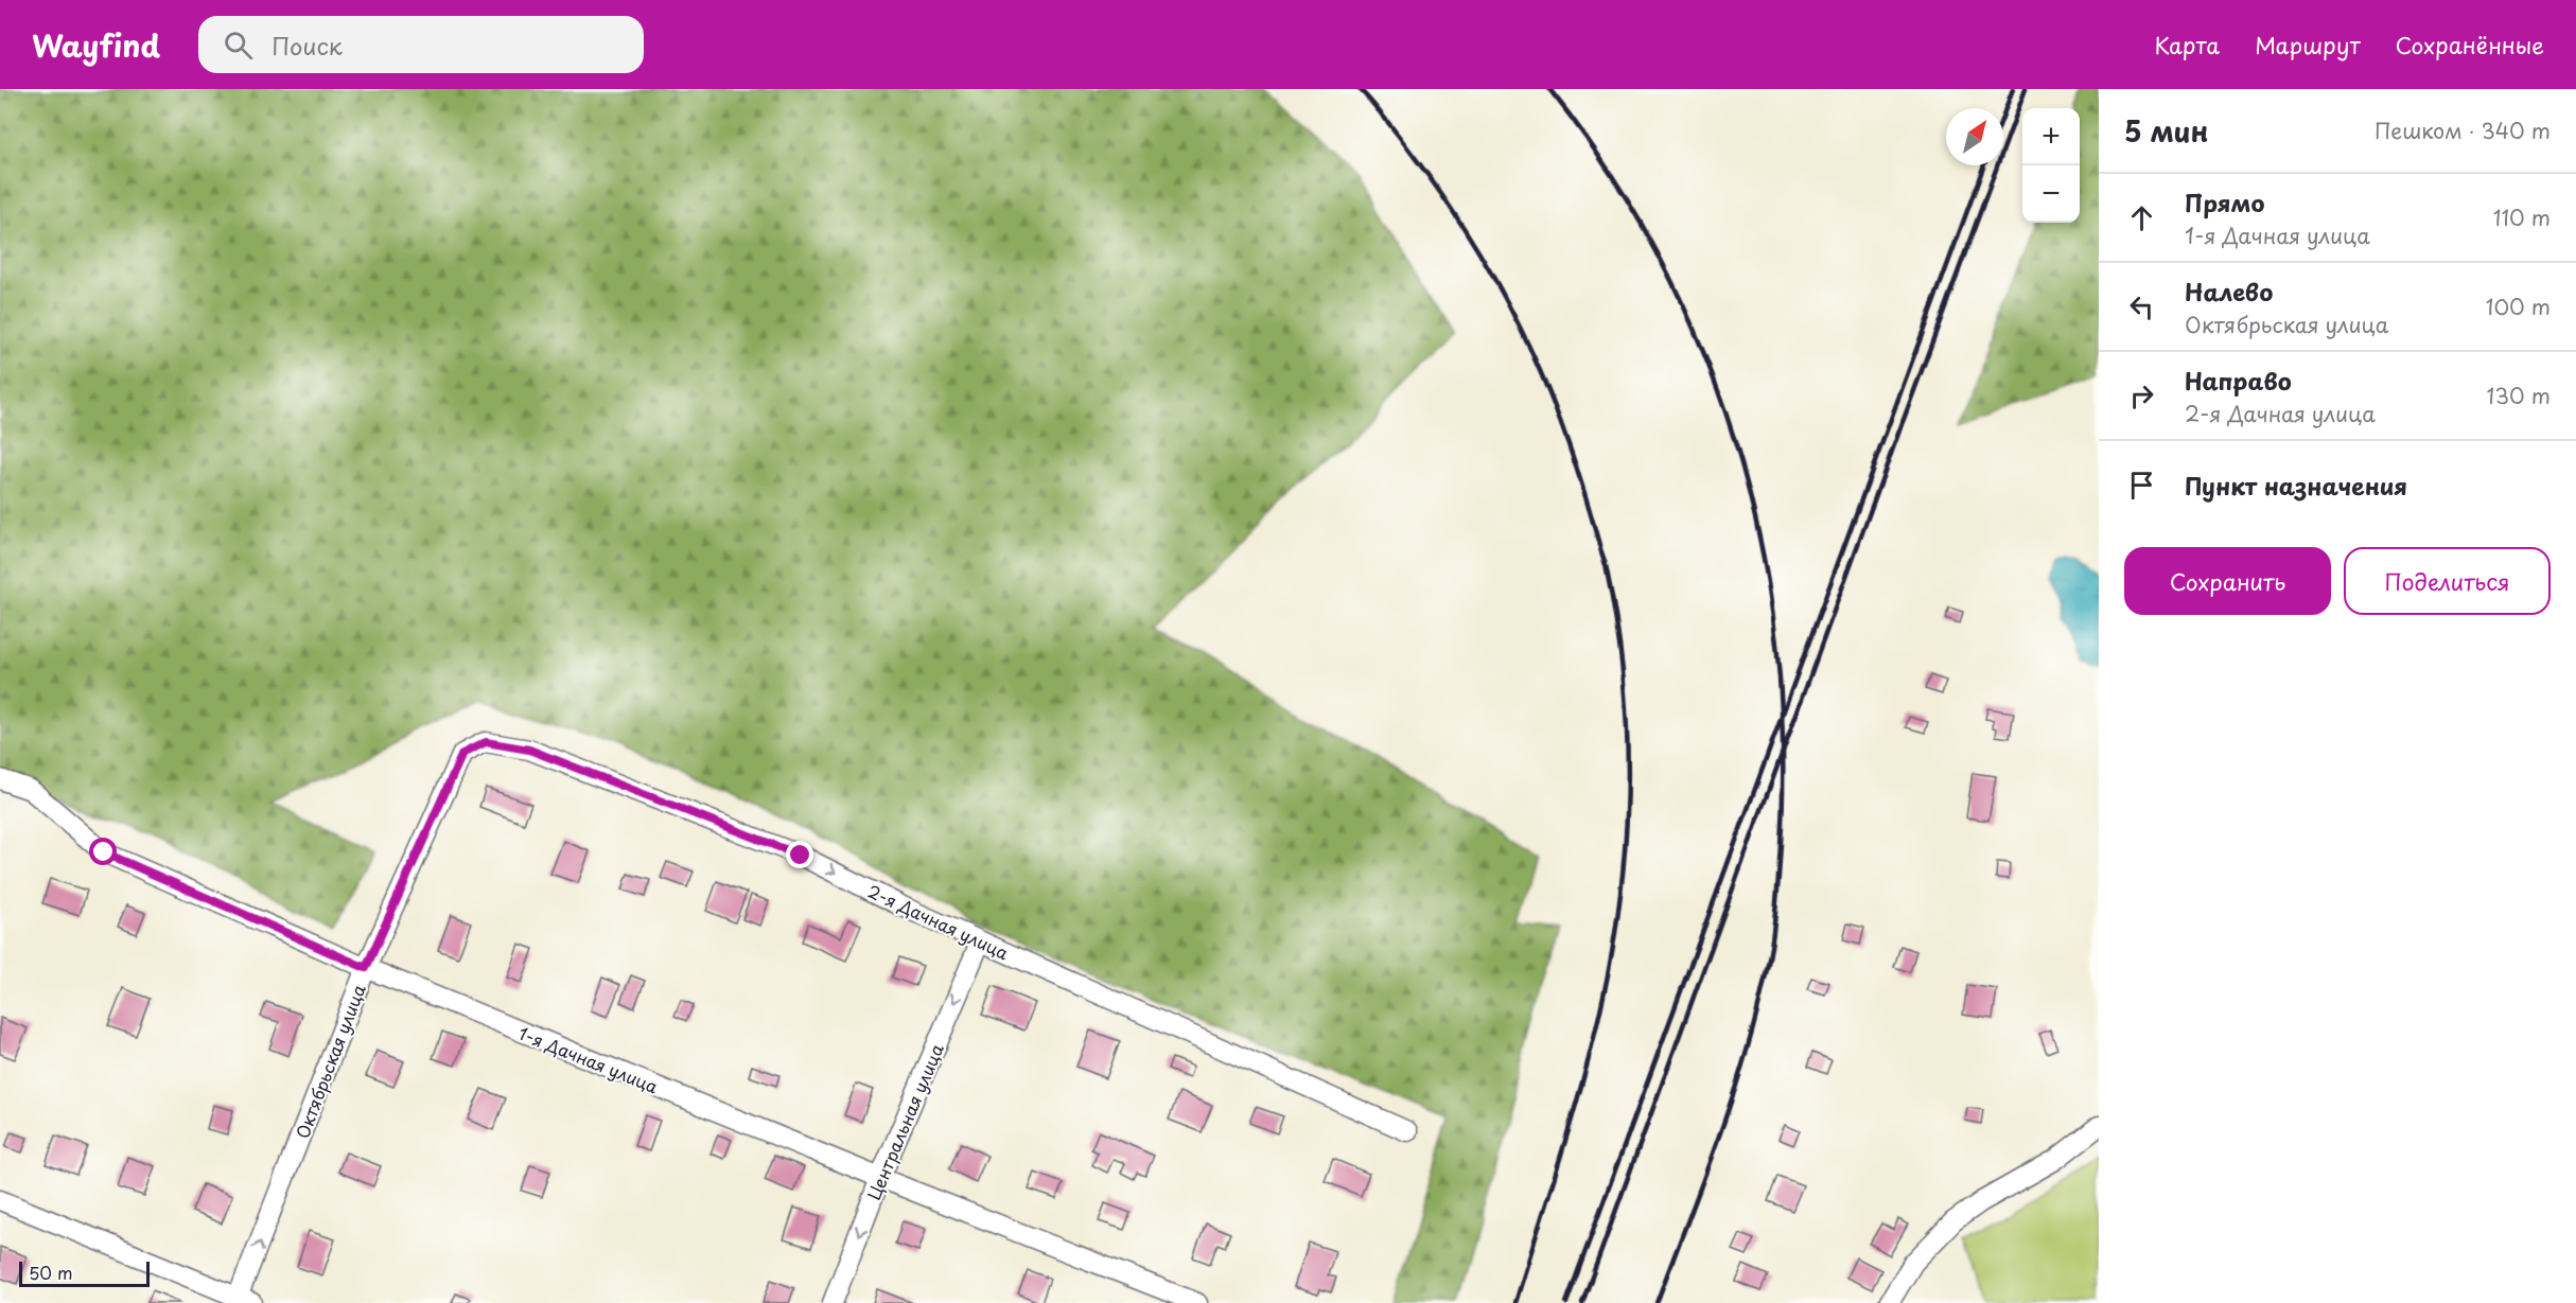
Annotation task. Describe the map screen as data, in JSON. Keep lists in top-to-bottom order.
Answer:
{
  "streets": {
    "street": [
      "2-я Дачная улица",
      "1-я Дачная улица",
      "Октябрьская улица",
      "Центральная улица"
    ]
  },
  "crossings": [
    ["2-я Дачная улица", "Октябрьская улица"],
    ["2-я Дачная улица", "Центральная улица"],
    ["1-я Дачная улица", "Октябрьская улица"],
    ["1-я Дачная улица", "Центральная улица"]
  ],
  "one_way": ["2-я Дачная улица", "Октябрьская улица", "Центральная улица"],
  "scale_bar": "50 m",
  "north": "top right",
  "page": {
    "header": "Wayfind",
    "search": "Поиск",
    "nav": ["Карта", "Маршрут", "Сохранённые"],
    "heading": ["5 мин", "Пешком · 340 m"],
    "map_buttons": ["+", "−"],
    "list": [
      ["Прямо", "1-я Дачная улица", "110 m"],
      ["Налево", "Октябрьская улица", "100 m"],
      ["Направо", "2-я Дачная улица", "130 m"],
      "Пункт назначения"
    ],
    "buttons": ["Сохранить", "Поделиться"],
    "scale": "50 m"
  }
}
